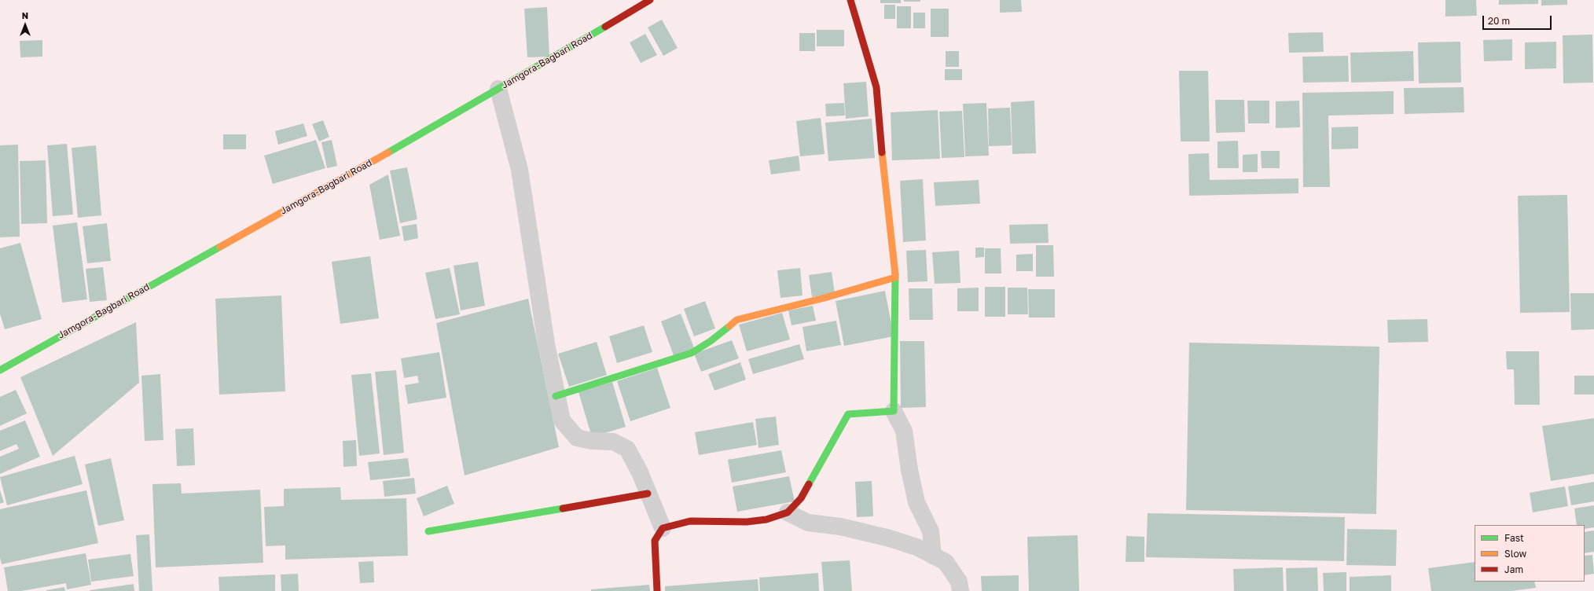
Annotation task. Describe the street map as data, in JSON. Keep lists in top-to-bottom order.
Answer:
{
  "streets": {
    "street": ["Jamgora-Bagbari Road"]
  },
  "legend": ["Fast", "Slow", "Jam"],
  "scale_bar": "20 m",
  "north": "top"
}
